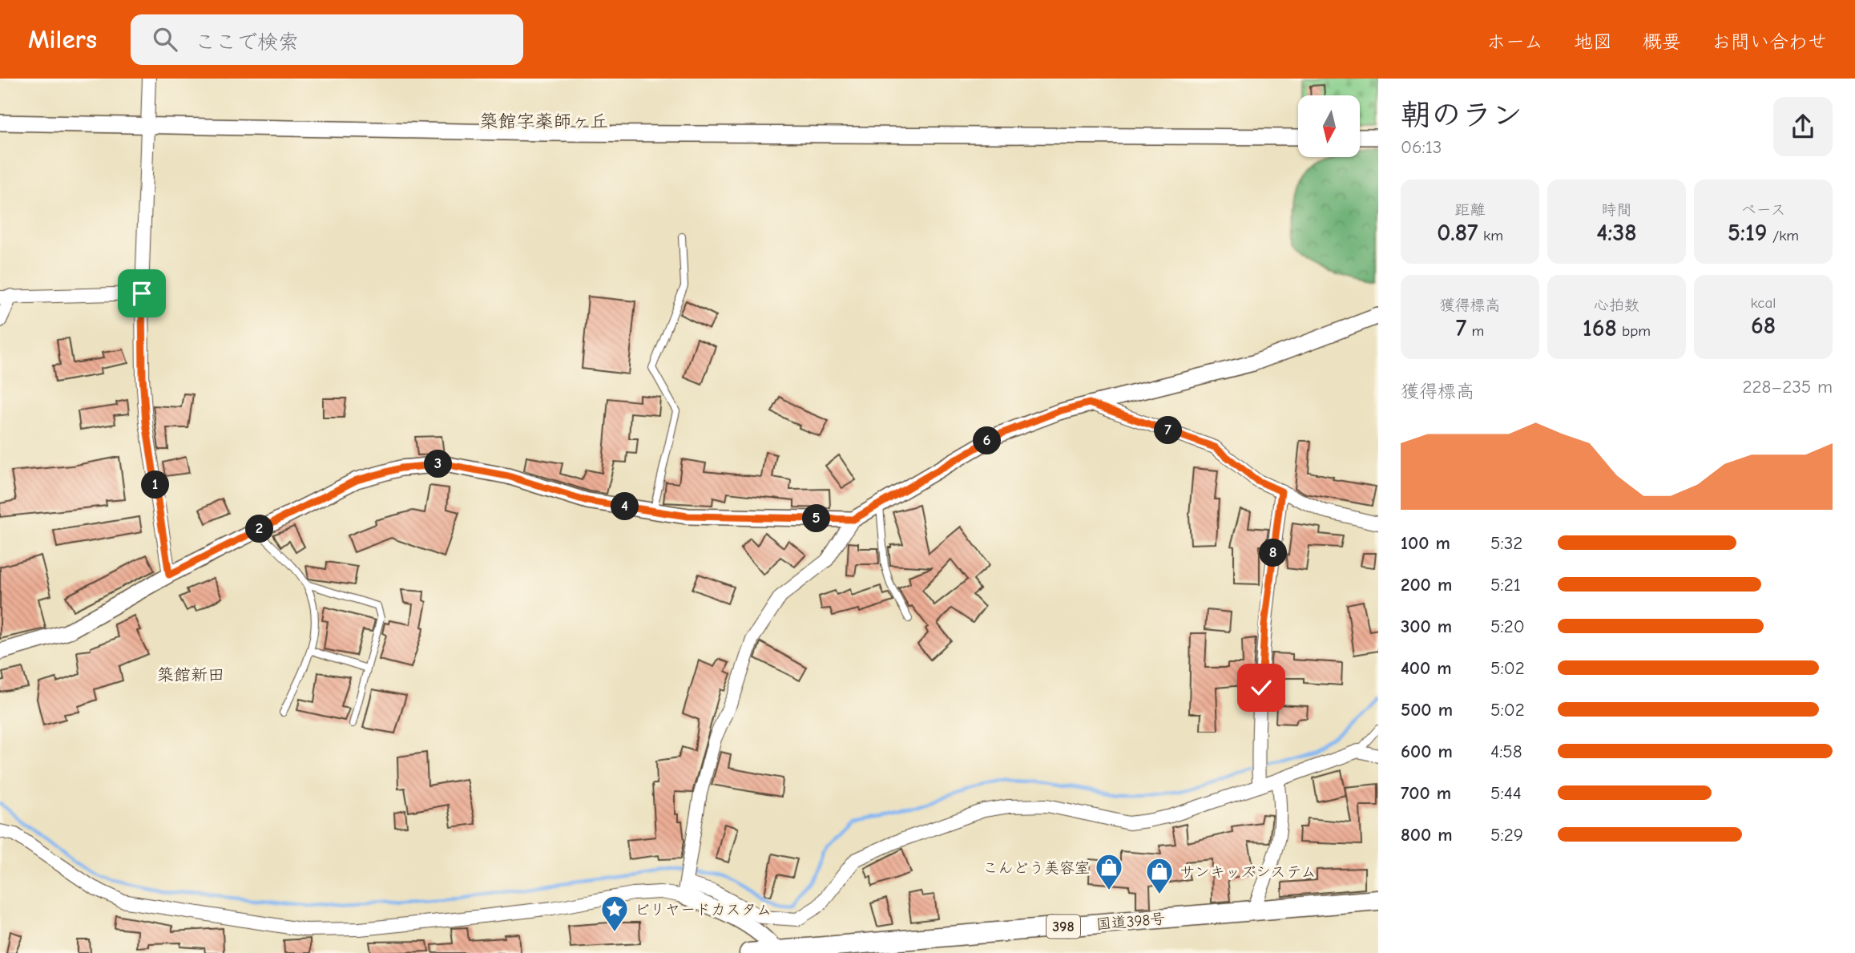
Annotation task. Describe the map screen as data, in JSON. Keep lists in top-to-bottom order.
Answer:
{
  "streets": {
    "highway": ["国道398号", "398"]
  },
  "districts": ["築館字薬師ヶ丘", "築館新田"],
  "places": {
    "shop": ["こんどう美容室", "サンキッズシステム"],
    "place": ["ビリヤードカスタム"]
  },
  "north": "bottom",
  "page": {
    "header": "Milers",
    "search": "ここで検索",
    "nav": [
      "ホーム",
      "地図",
      "概要",
      "お問い合わせ"
    ],
    "heading": ["朝のラン", "06:13"],
    "stats": [
      ["距離", "0.87 km"],
      ["時間", "4:38"],
      ["ペース", "5:19 /km"],
      ["獲得標高", "7 m"],
      ["心拍数", "168 bpm"],
      ["kcal", "68"]
    ],
    "chart": ["獲得標高", "228–235 m"],
    "pins": [
      "7",
      "6",
      "3",
      "1",
      "4",
      "5",
      "2",
      "8"
    ],
    "list": [
      {
        "name": "100 m",
        "note": "5:32"
      },
      {
        "name": "200 m",
        "note": "5:21"
      },
      {
        "name": "300 m",
        "note": "5:20"
      },
      {
        "name": "400 m",
        "note": "5:02"
      },
      {
        "name": "500 m",
        "note": "5:02"
      },
      {
        "name": "600 m",
        "note": "4:58"
      },
      {
        "name": "700 m",
        "note": "5:44"
      },
      {
        "name": "800 m",
        "note": "5:29"
      }
    ]
  }
}
